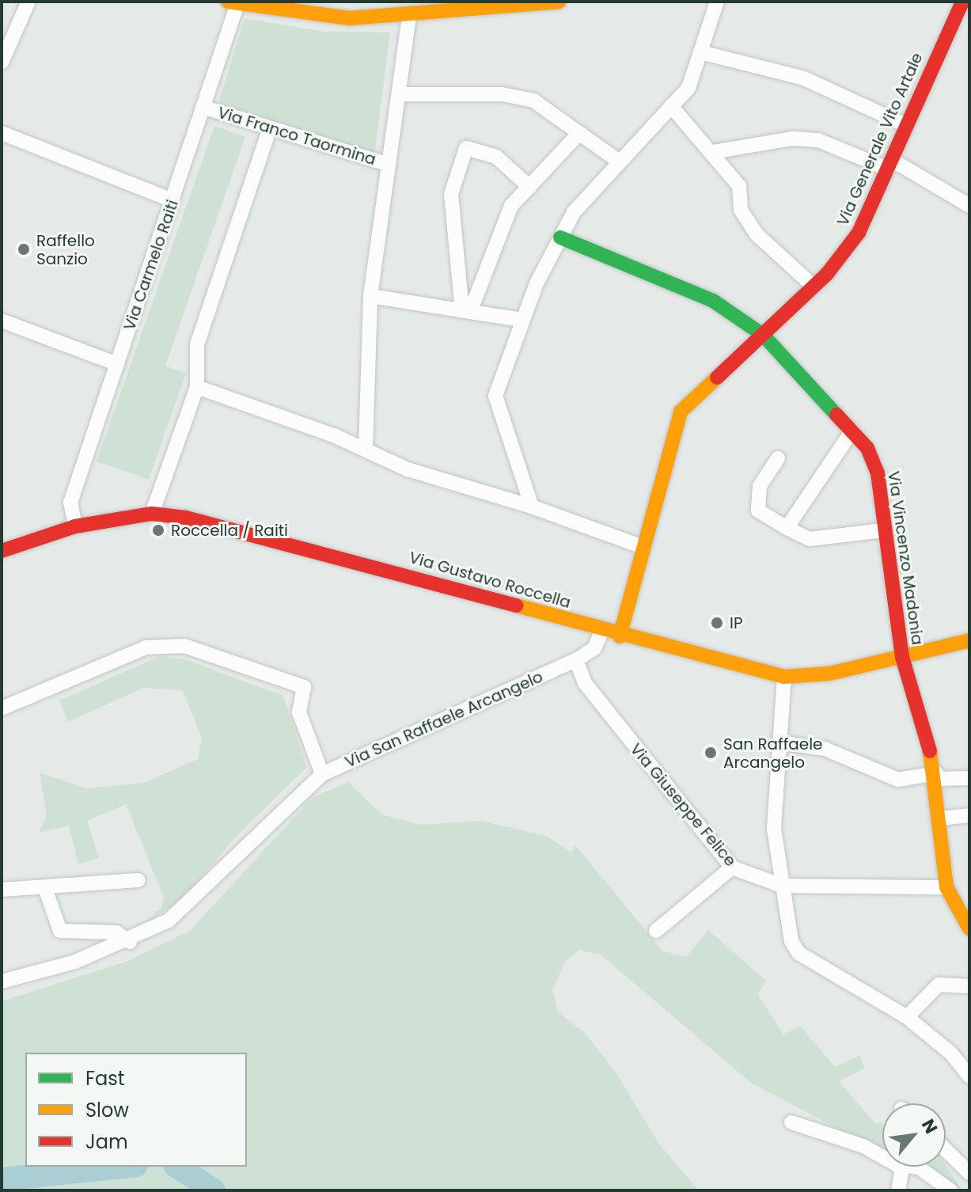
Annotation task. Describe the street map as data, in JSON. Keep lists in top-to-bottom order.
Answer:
{
  "streets": {
    "street": [
      "Via Franco Taormina",
      "Via Generale Vito Artale",
      "Via Carmelo Raiti",
      "Via Vincenzo Madonia",
      "Via Gustavo Roccella",
      "Via San Raffaele Arcangelo",
      "Via Giuseppe Felice"
    ]
  },
  "crossings": [
    ["Via Franco Taormina", "Via Carmelo Raiti"],
    ["Via Generale Vito Artale", "Via Vincenzo Madonia"],
    ["Via Generale Vito Artale", "Via Gustavo Roccella"],
    ["Via Carmelo Raiti", "Via Gustavo Roccella"],
    ["Via Vincenzo Madonia", "Via Gustavo Roccella"],
    ["Via Vincenzo Madonia", "Via Giuseppe Felice"],
    ["Via San Raffaele Arcangelo", "Via Giuseppe Felice"]
  ],
  "places": [
    "Raffello Sanzio",
    "Roccella / Raiti",
    "IP",
    "San Raffaele Arcangelo"
  ],
  "legend": ["Fast", "Slow", "Jam"],
  "north": "top right"
}
